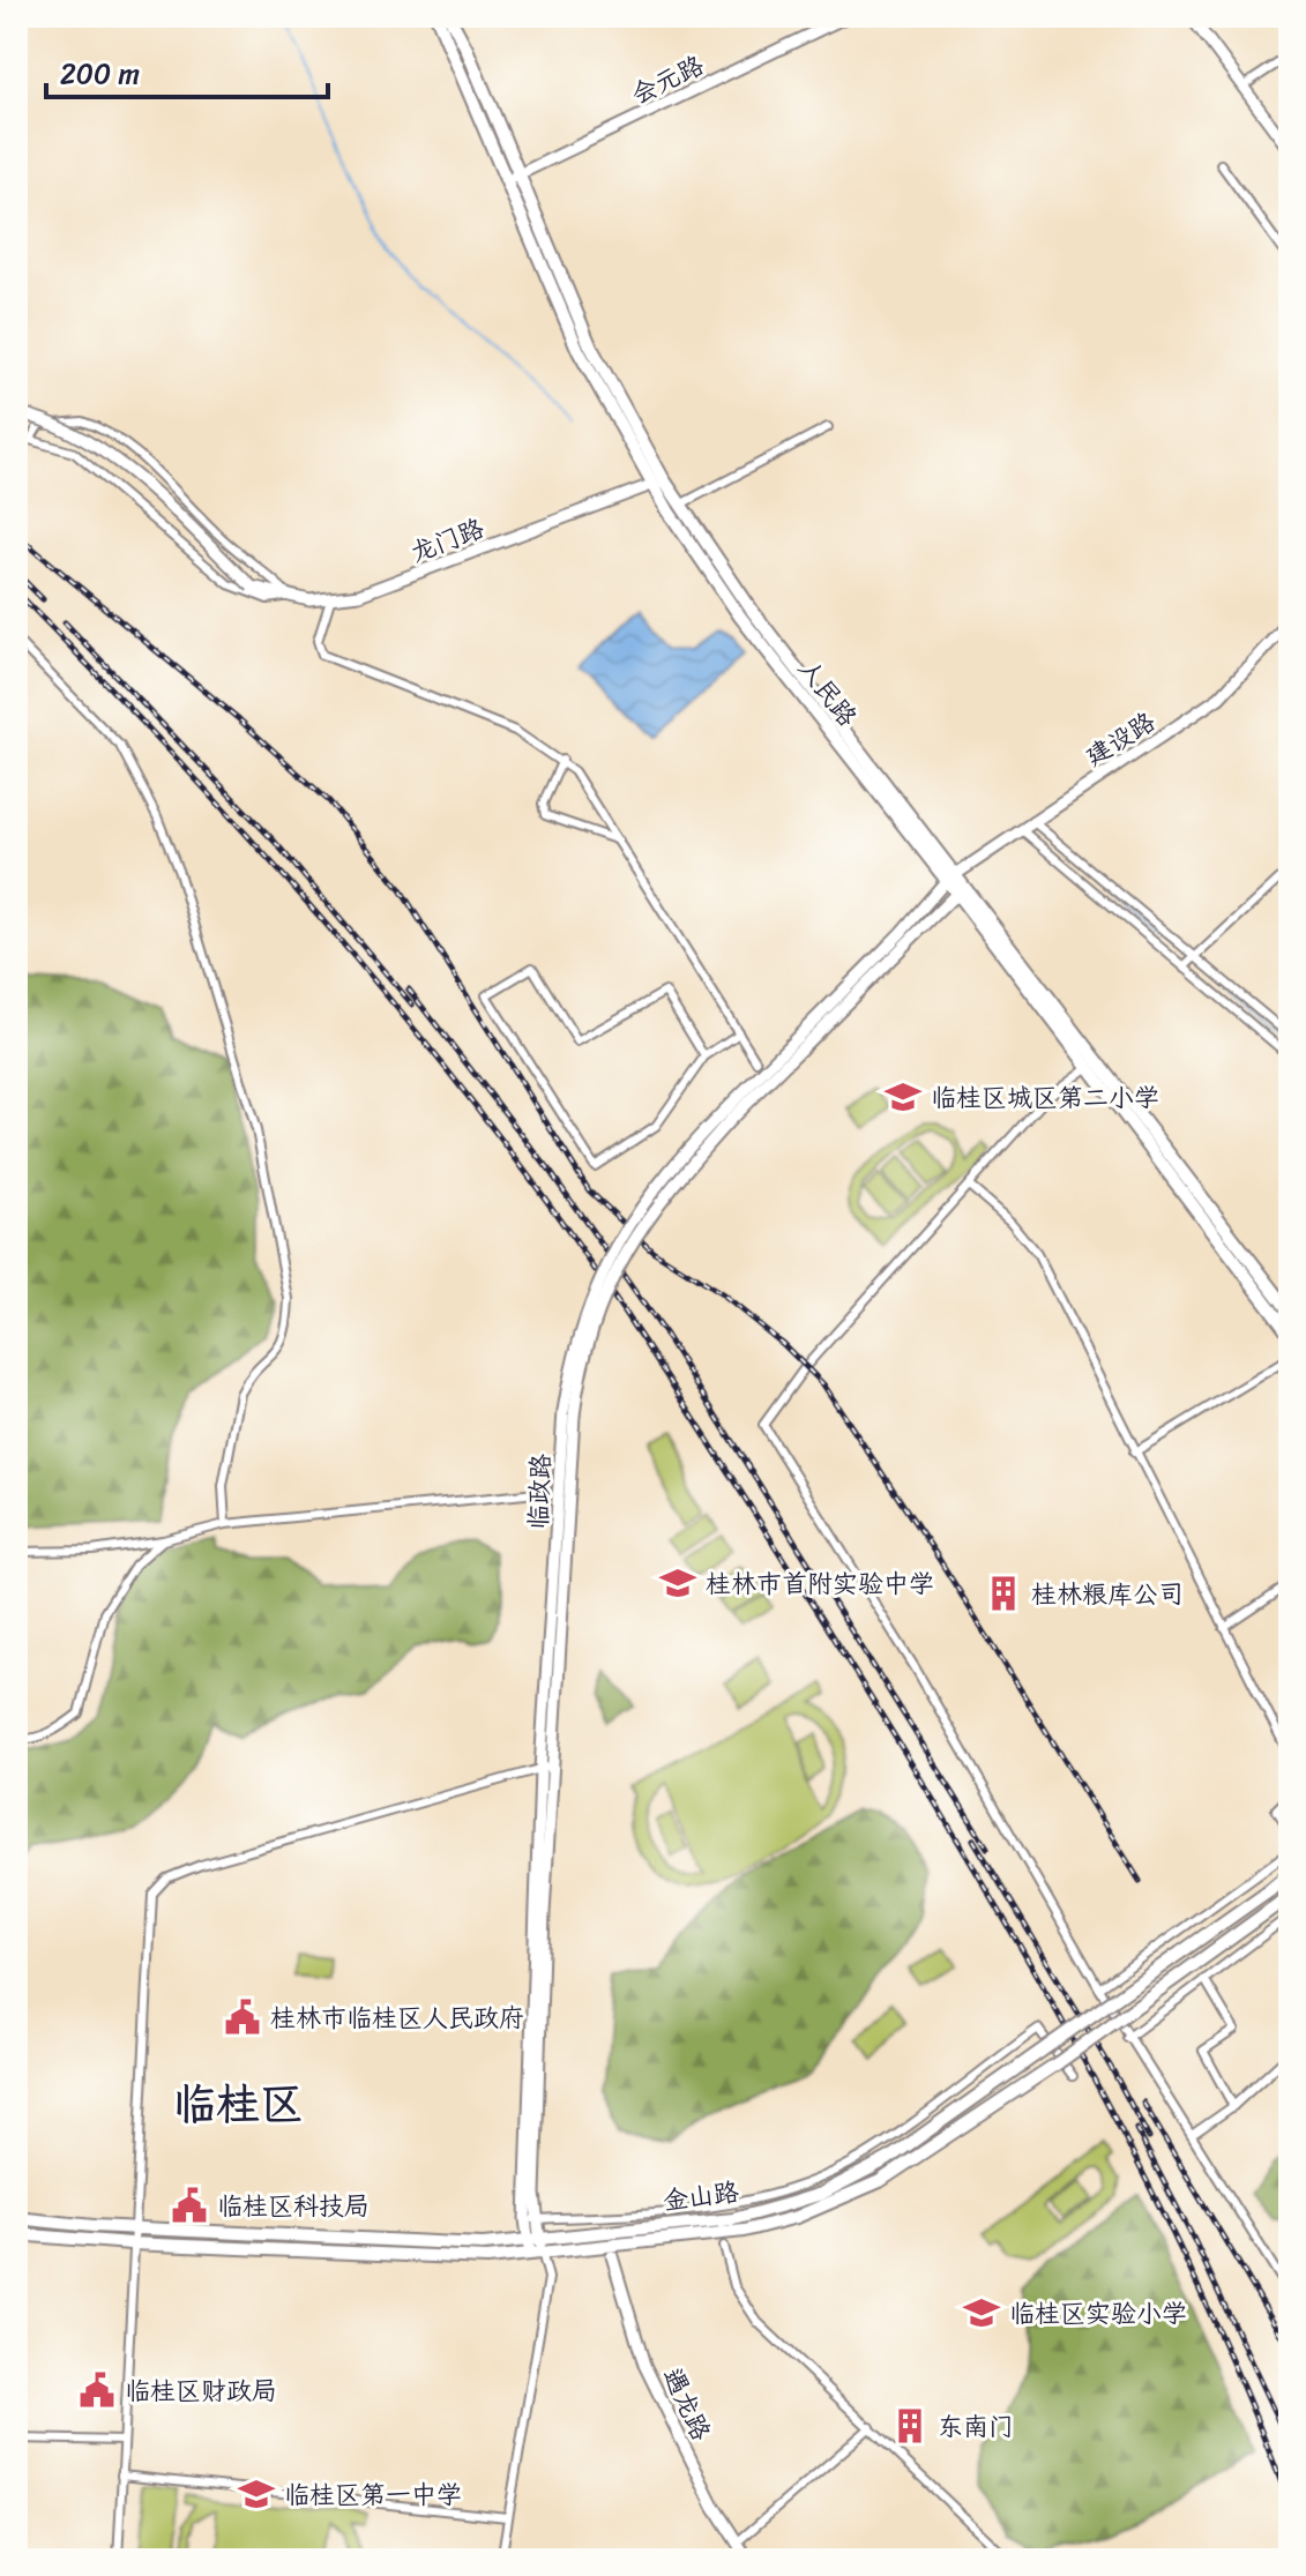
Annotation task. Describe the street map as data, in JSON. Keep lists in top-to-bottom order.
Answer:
{
  "streets": {
    "main road": ["人民路", "金山路"],
    "street": [
      "会元路",
      "龙门路",
      "建设路",
      "临政路",
      "遇龙路"
    ]
  },
  "crossings": [
    ["会元路", "人民路"],
    ["龙门路", "人民路"],
    ["人民路", "建设路"],
    ["人民路", "临政路"],
    ["建设路", "临政路"],
    ["临政路", "金山路"]
  ],
  "districts": ["临桂区"],
  "places": {
    "school or university": [
      "临桂区城区第二小学",
      "桂林市首附实验中学",
      "临桂区实验小学",
      "临桂区第一中学"
    ],
    "building": ["桂林粮库公司", "东南门"],
    "public building": ["桂林市临桂区人民政府", "临桂区科技局", "临桂区财政局"]
  },
  "scale_bar": "200 m"
}
